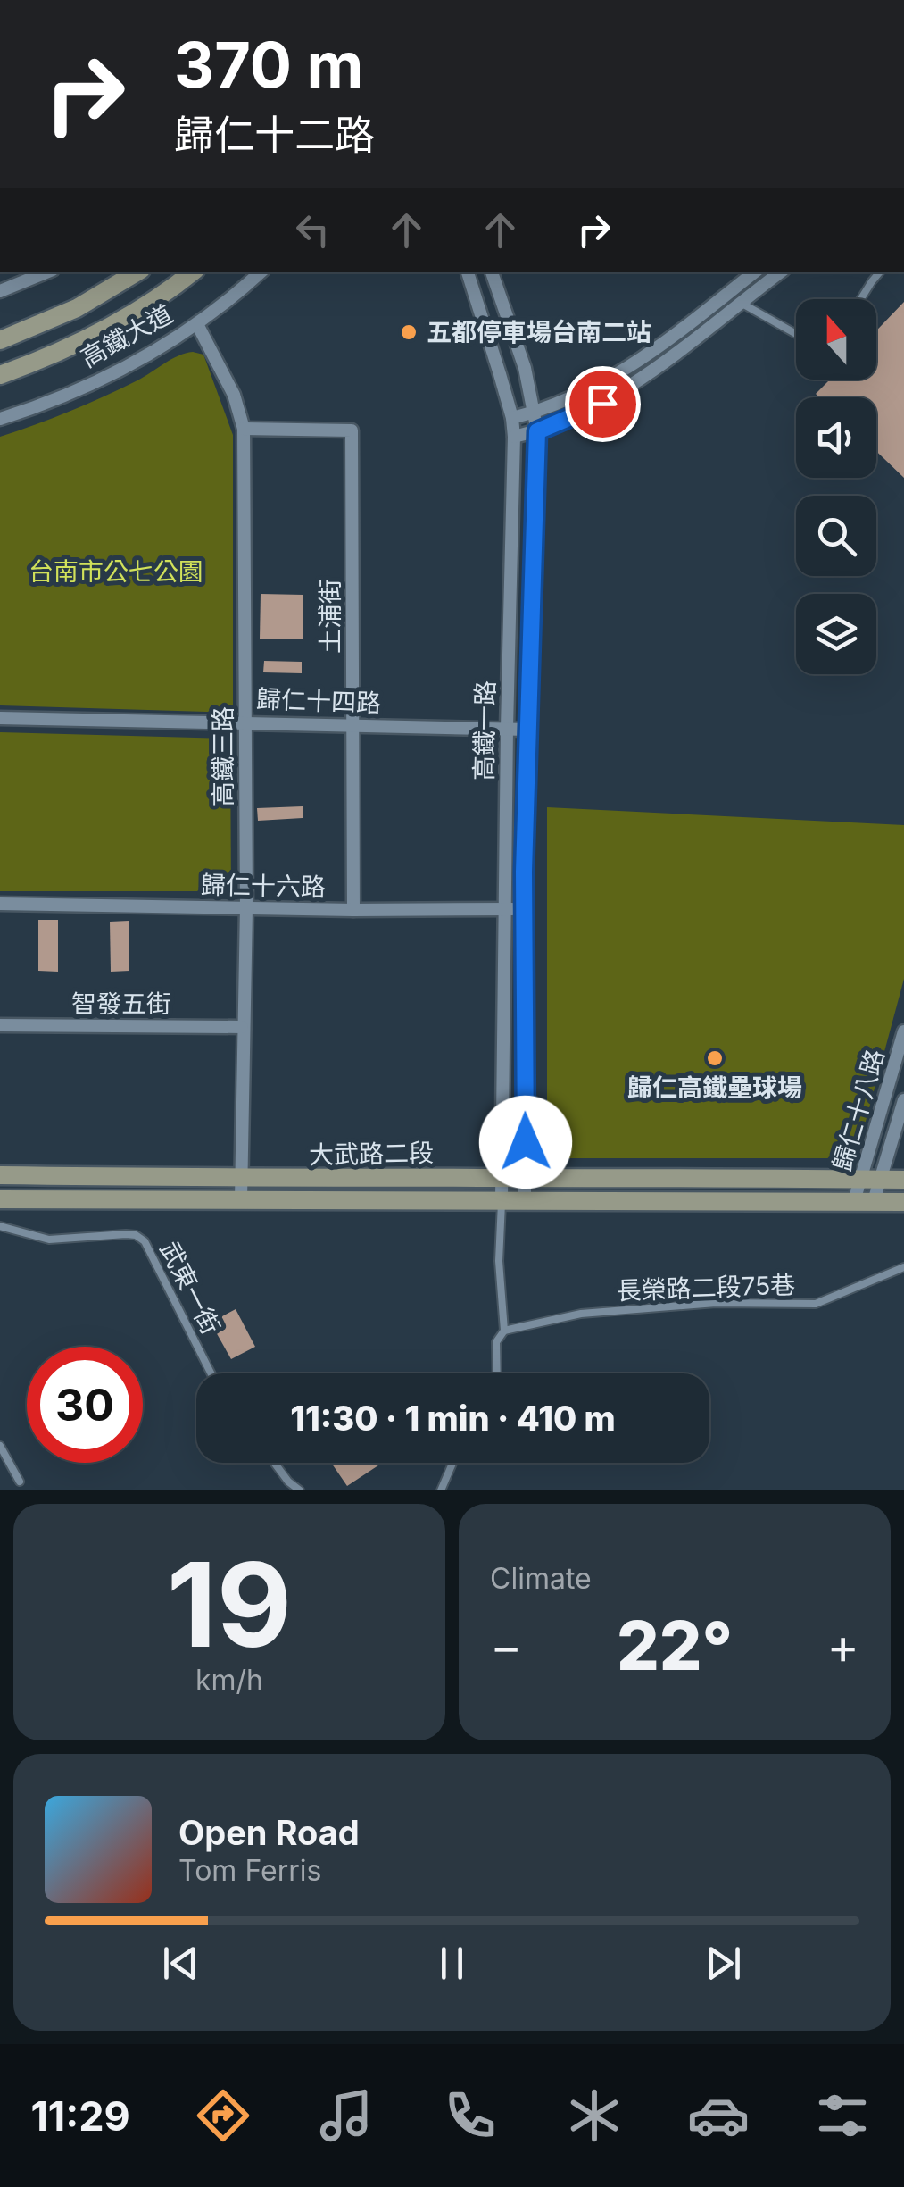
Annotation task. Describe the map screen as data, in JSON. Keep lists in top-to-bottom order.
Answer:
{
  "streets": {
    "street": [
      "高鐵大道",
      "土浦街",
      "歸仁十四路",
      "高鐵一路",
      "高鐵三路",
      "歸仁十六路",
      "智發五街",
      "歸仁十八路",
      "大武路二段"
    ],
    "lane": ["武東一街", "長榮路二段75巷"]
  },
  "crossings": [
    ["高鐵大道", "高鐵三路"],
    ["土浦街", "歸仁十四路"],
    ["土浦街", "高鐵三路"],
    ["土浦街", "歸仁十六路"],
    ["歸仁十四路", "高鐵一路"],
    ["歸仁十四路", "高鐵三路"],
    ["高鐵一路", "歸仁十六路"],
    ["高鐵一路", "大武路二段"],
    ["高鐵三路", "歸仁十六路"],
    ["高鐵三路", "智發五街"],
    ["高鐵三路", "大武路二段"],
    ["歸仁十八路", "大武路二段"]
  ],
  "parks": ["台南市公七公園"],
  "places": ["五都停車場台南二站", "歸仁高鐵壘球場"],
  "north": "top",
  "page": {
    "turn": ["370 m", "歸仁十二路"],
    "limit": "30",
    "trip": "11:30 · 1 min · 410 m",
    "tile": [
      ["19", "km/h"],
      "Climate"
    ],
    "heat": ["−", "22°", "+"],
    "song": ["Open Road", "Tom Ferris"],
    "tabs": "11:29"
  }
}
